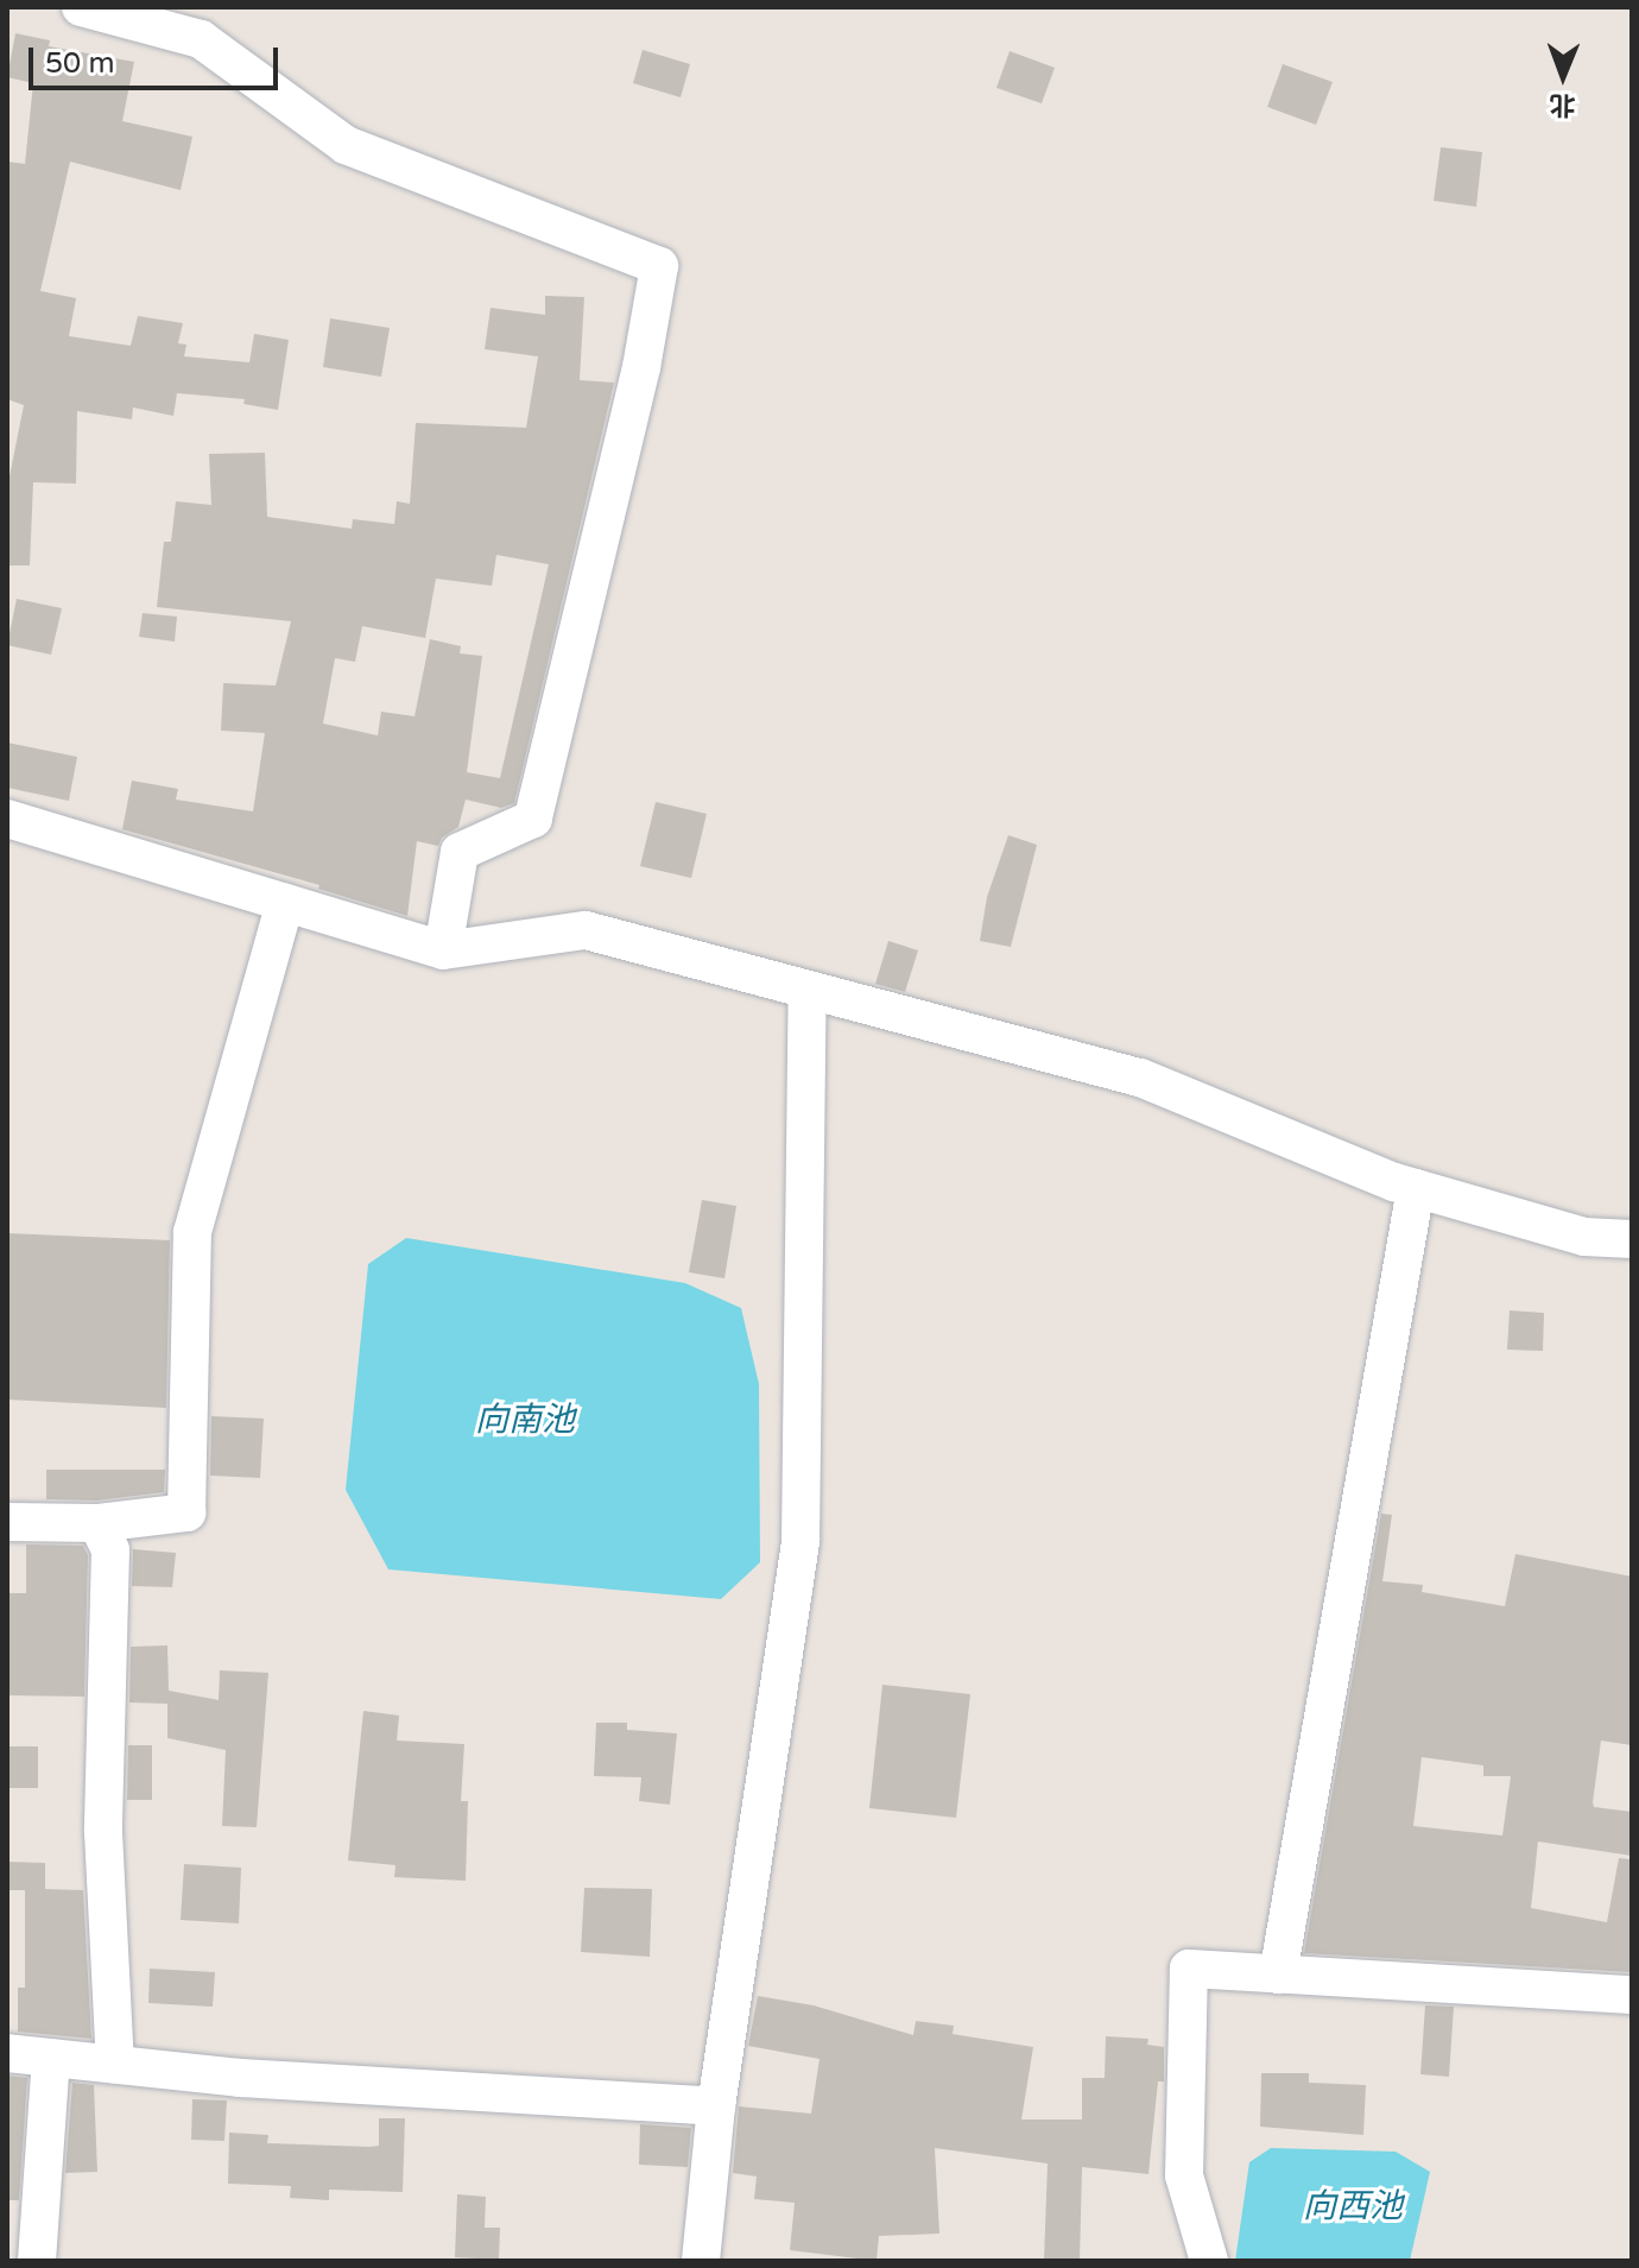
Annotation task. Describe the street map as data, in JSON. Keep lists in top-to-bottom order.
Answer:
{
  "water": ["向南池", "向西池"],
  "scale_bar": "50 m",
  "north": "bottom"
}
